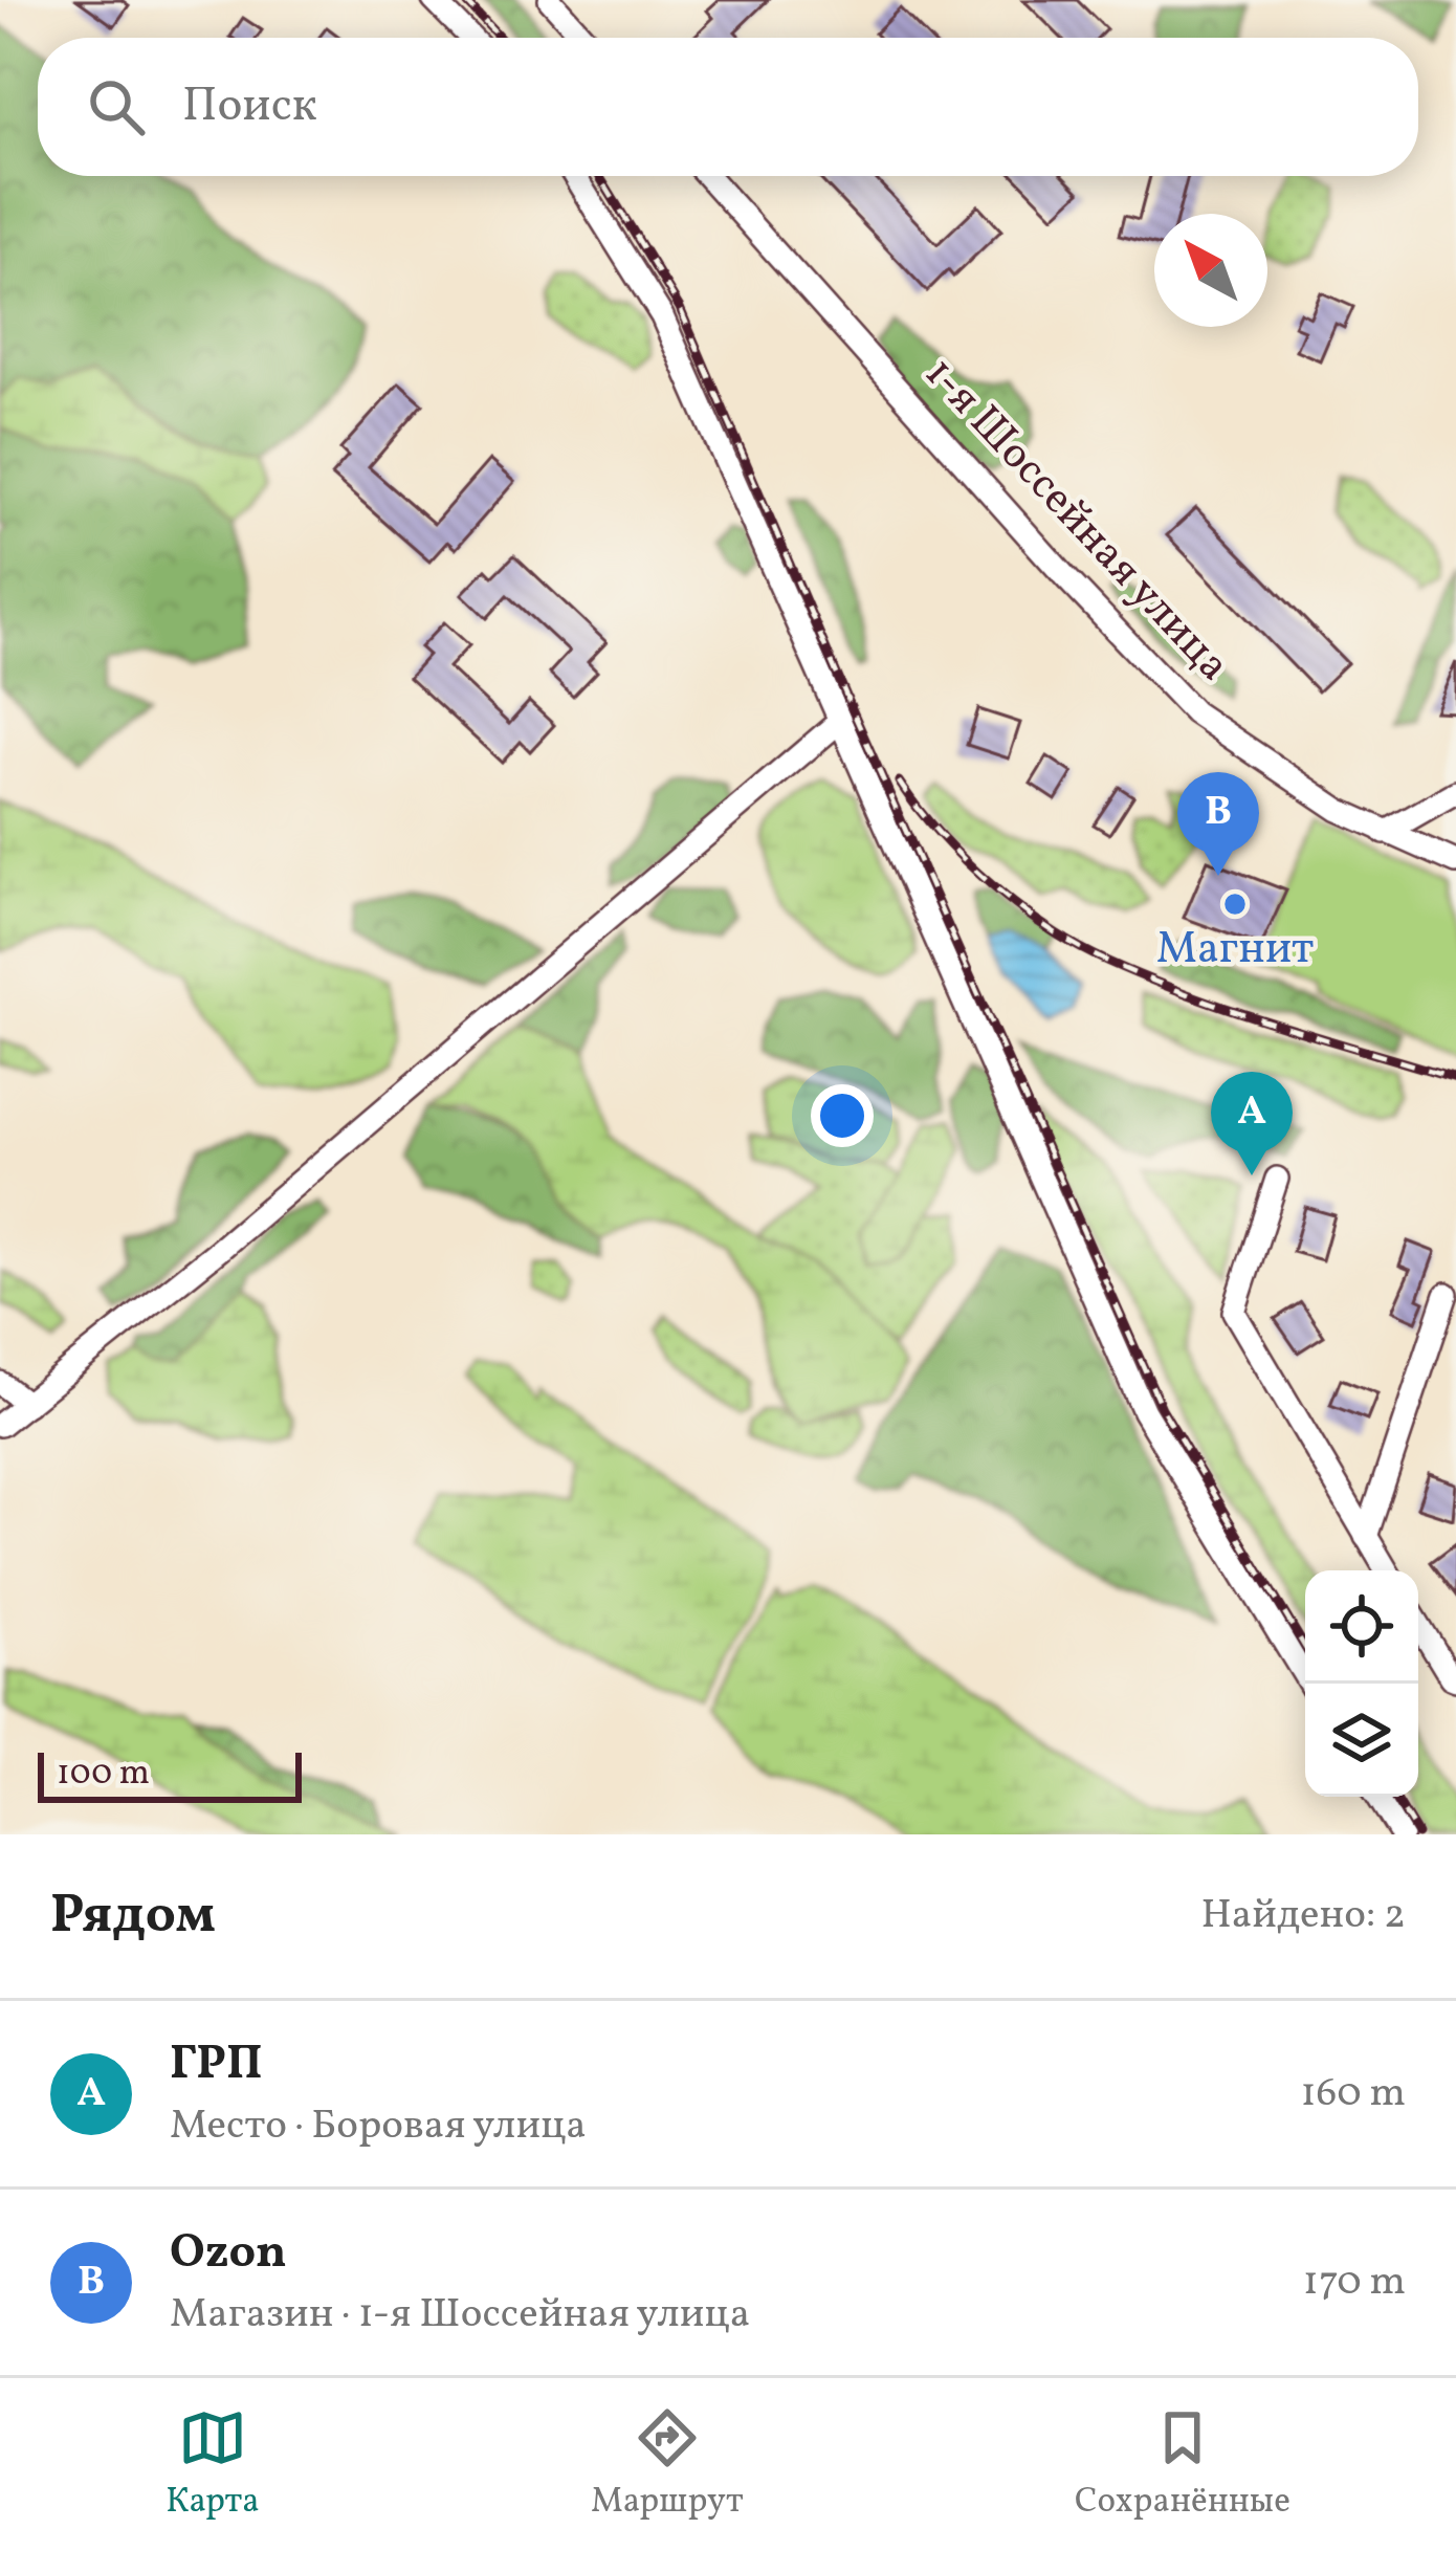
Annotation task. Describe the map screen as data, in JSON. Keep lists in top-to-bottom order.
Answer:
{
  "streets": {
    "street": ["1-я Шоссейная улица"]
  },
  "places": ["Магнит"],
  "scale_bar": "100 m",
  "north": "top left",
  "page": {
    "search": "Поиск",
    "pins": ["B", "A"],
    "scale": "100 m",
    "heading": ["Рядом", "Найдено: 2"],
    "list": [
      {
        "mark": "A",
        "name": "ГРП",
        "note": "Место · Боровая улица",
        "value": "160 m"
      },
      {
        "mark": "B",
        "name": "Ozon",
        "note": "Магазин · 1-я Шоссейная улица",
        "value": "170 m"
      }
    ],
    "nav": ["Карта", "Маршрут", "Сохранённые"]
  }
}
